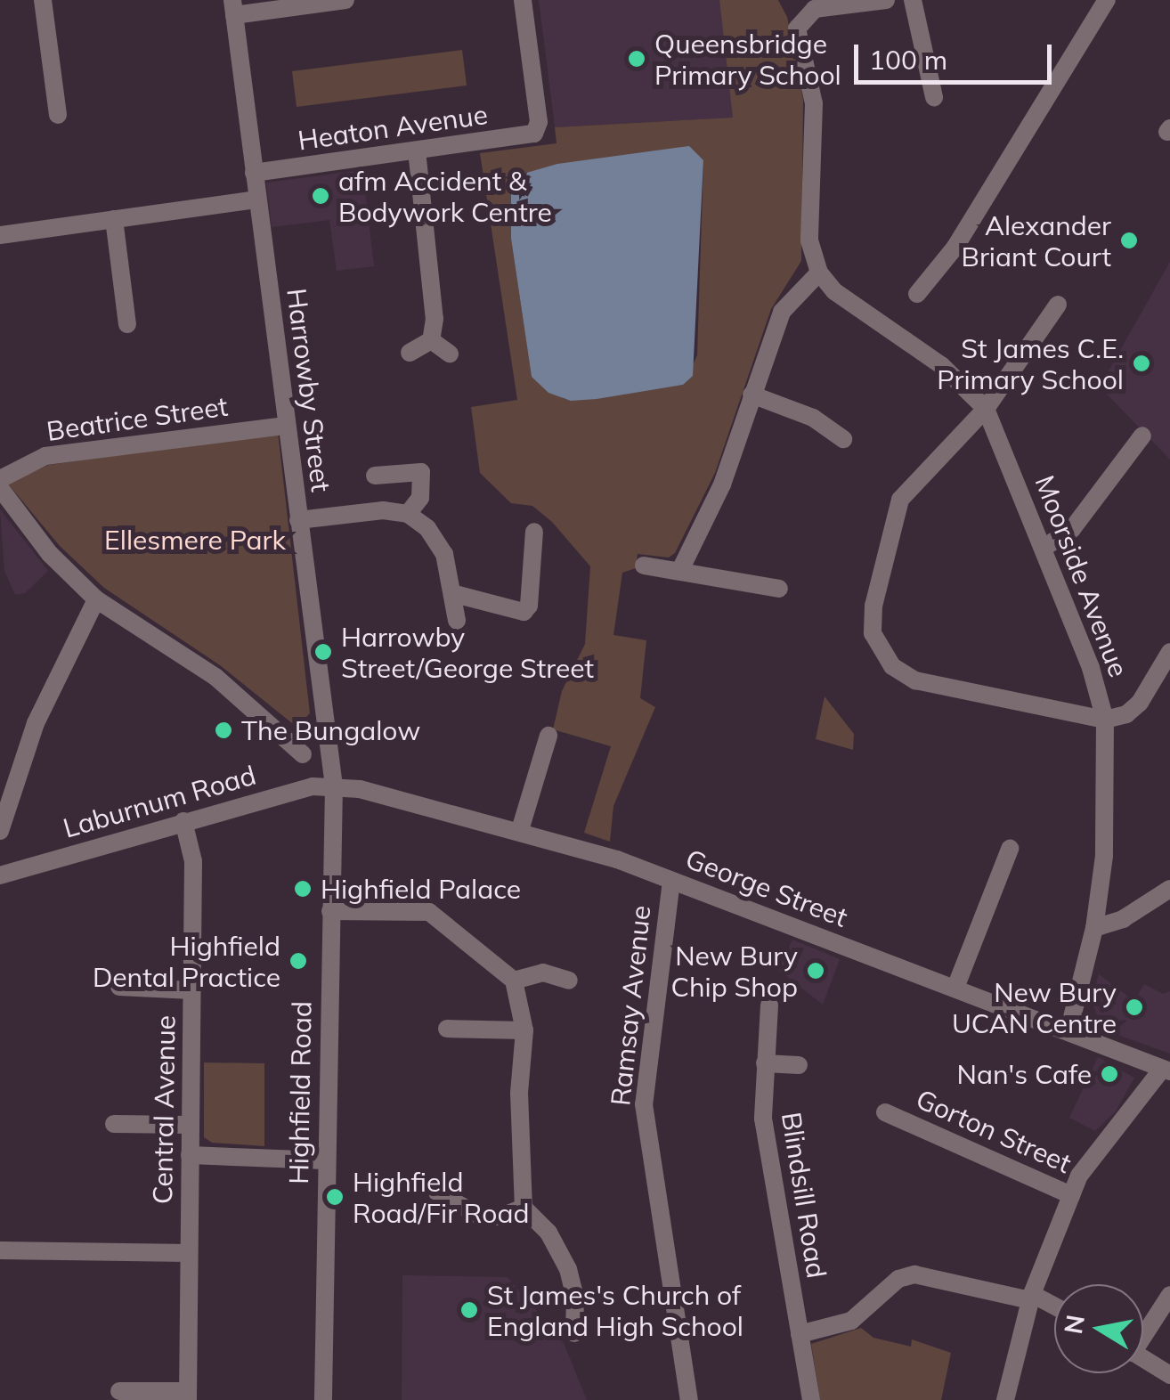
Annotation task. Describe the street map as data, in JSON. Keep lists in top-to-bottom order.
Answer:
{
  "streets": {
    "street": [
      "Heaton Avenue",
      "Harrowby Street",
      "Beatrice Street",
      "Moorside Avenue",
      "Laburnum Road",
      "George Street",
      "Ramsay Avenue",
      "Highfield Road",
      "Central Avenue",
      "Gorton Street",
      "Blindsill Road"
    ]
  },
  "crossings": [
    ["Heaton Avenue", "Harrowby Street"],
    ["Harrowby Street", "Beatrice Street"],
    ["Harrowby Street", "Laburnum Road"],
    ["Harrowby Street", "George Street"],
    ["Harrowby Street", "Highfield Road"],
    ["Moorside Avenue", "George Street"],
    ["Laburnum Road", "George Street"],
    ["Laburnum Road", "Highfield Road"],
    ["Laburnum Road", "Central Avenue"],
    ["George Street", "Ramsay Avenue"],
    ["George Street", "Highfield Road"]
  ],
  "parks": ["Ellesmere Park"],
  "places": [
    "Queensbridge Primary School",
    "afm Accident & Bodywork Centre",
    "Alexander Briant Court",
    "St James C.E. Primary School",
    "Harrowby Street/George Street",
    "The Bungalow",
    "Highfield Palace",
    "Highfield Dental Practice",
    "New Bury Chip Shop",
    "New Bury UCAN Centre",
    "Nan's Cafe",
    "Highfield Road/Fir Road",
    "St James's Church of England High School"
  ],
  "scale_bar": "100 m",
  "north": "left"
}
